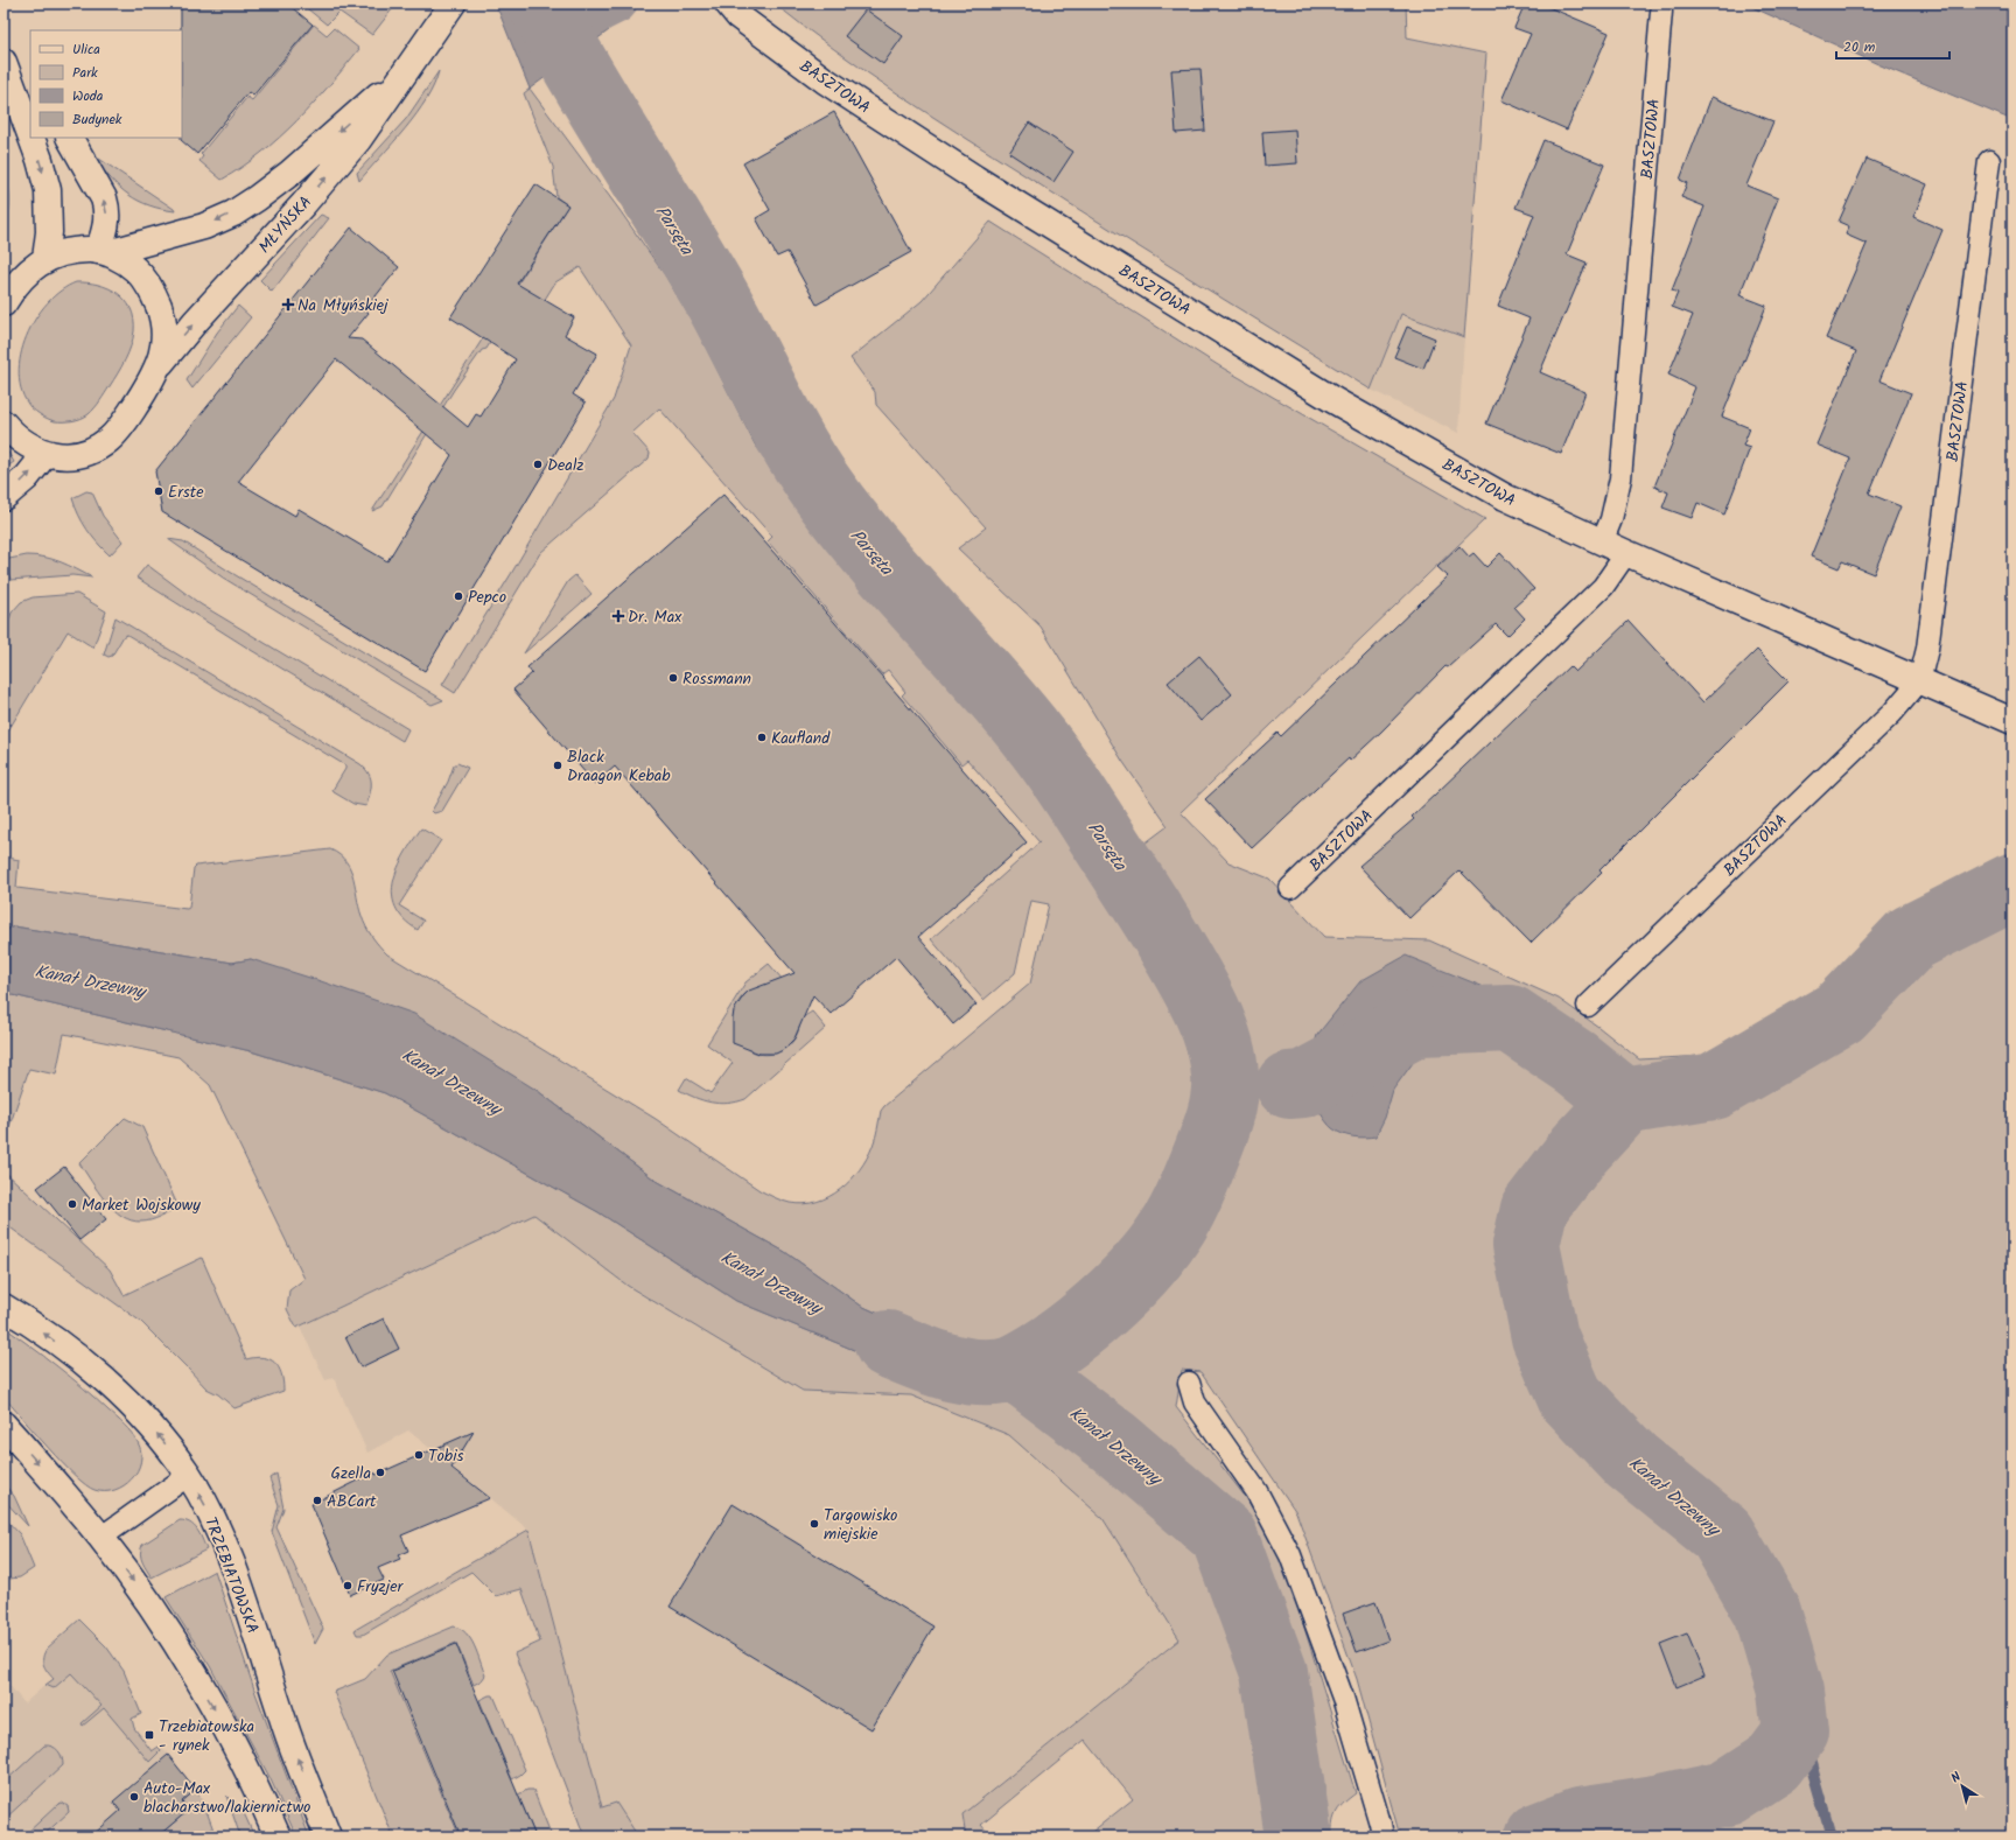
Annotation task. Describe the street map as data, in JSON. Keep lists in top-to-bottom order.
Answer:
{
  "streets": {
    "street": ["BASZTOWA", "MŁYŃSKA", "TRZEBIATOWSKA"]
  },
  "water": ["Parsęta", "Kanał Drzewny"],
  "places": {
    "health": ["Na Młyńskiej", "Dr. Max"],
    "other": [
      "Dealz",
      "Erste",
      "Pepco",
      "Rossmann",
      "Kaufland",
      "Black Draagon Kebab",
      "Market Wojskowy",
      "Tobis",
      "Gzella",
      "ABCart",
      "Targowisko miejskie",
      "Fryzjer",
      "Auto-Max blacharstwo/lakiernictwo"
    ],
    "transit": ["Trzebiatowska - rynek"]
  },
  "legend": [
    "Ulica",
    "Park",
    "Woda",
    "Budynek"
  ],
  "scale_bar": "20 m",
  "north": "top left"
}
